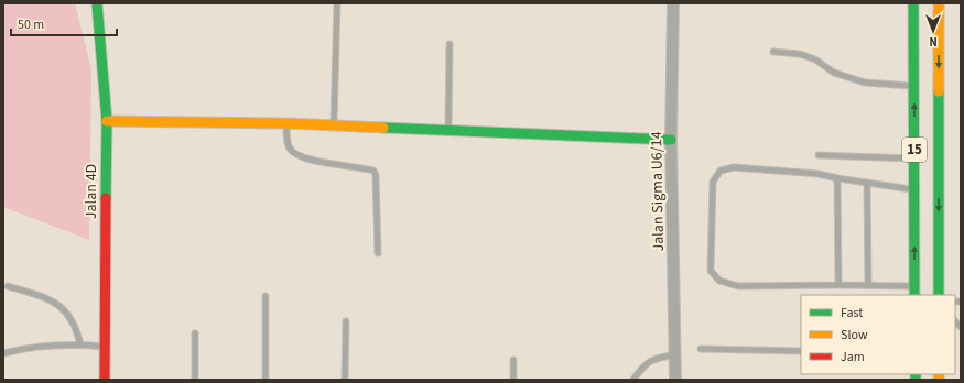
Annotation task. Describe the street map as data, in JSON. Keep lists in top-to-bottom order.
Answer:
{
  "streets": {
    "main road": ["15", "Jalan 4D"],
    "street": ["Jalan Sigma U6/14"]
  },
  "legend": ["Fast", "Slow", "Jam"],
  "scale_bar": "50 m",
  "north": "bottom"
}
